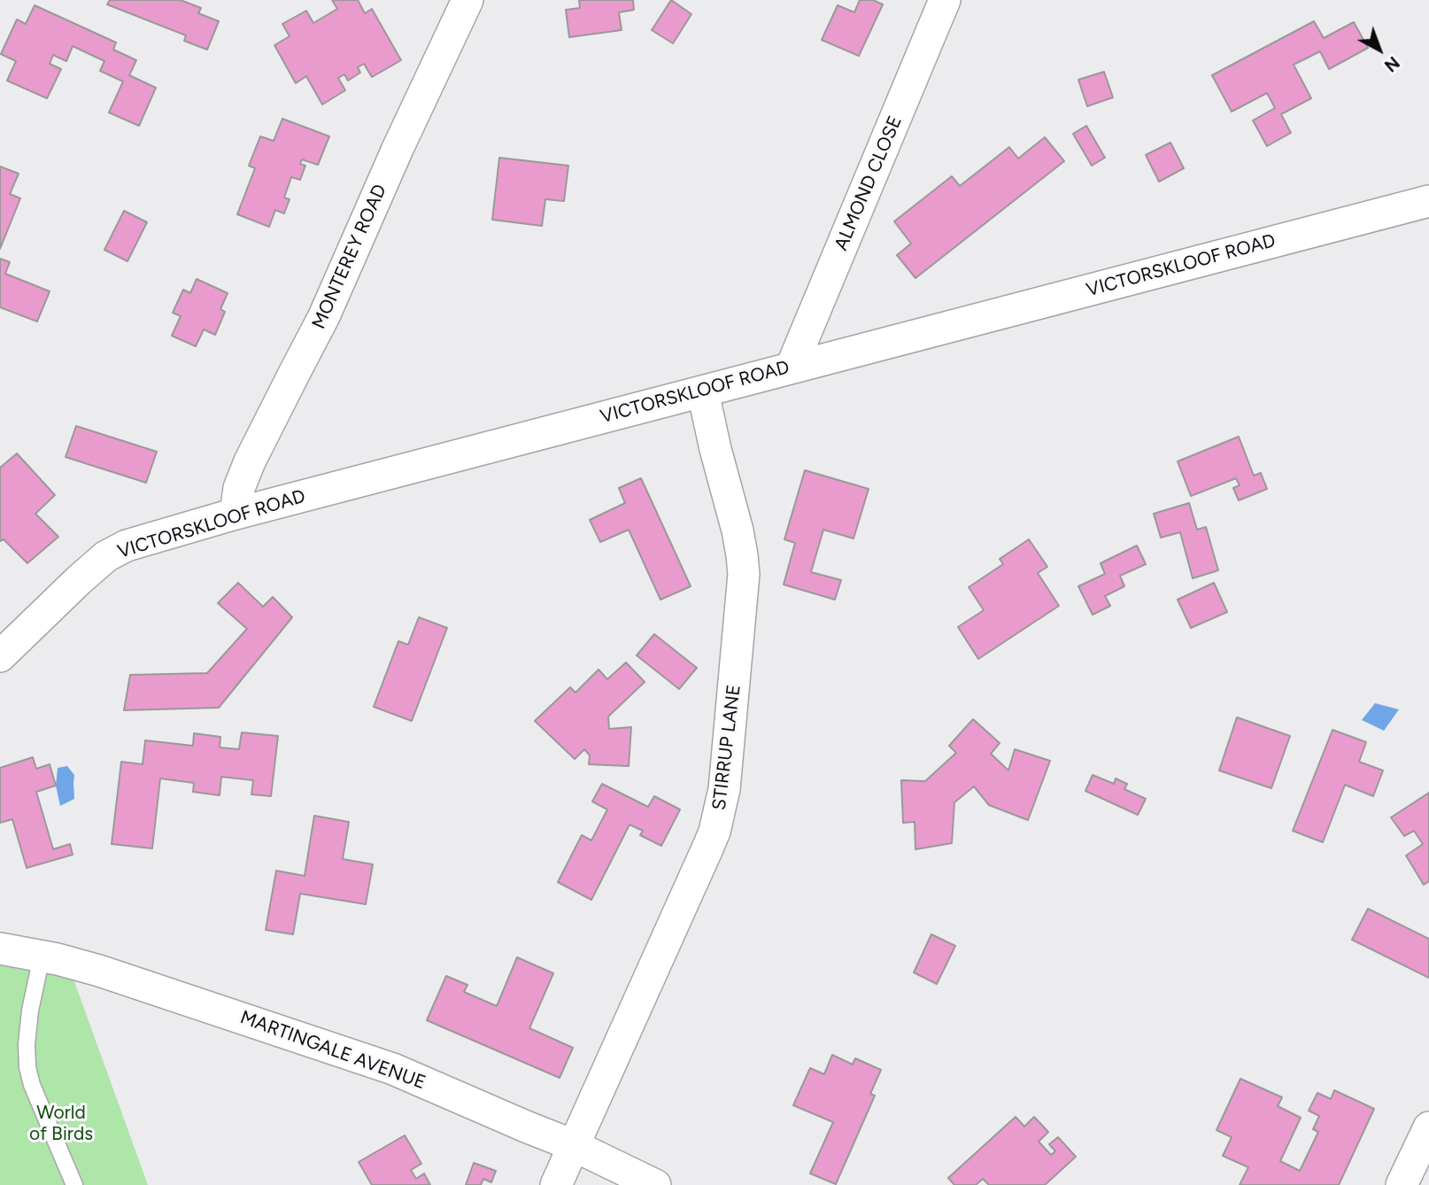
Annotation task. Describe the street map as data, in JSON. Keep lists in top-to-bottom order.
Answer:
{
  "streets": {
    "street": [
      "ALMOND CLOSE",
      "MONTEREY ROAD",
      "VICTORSKLOOF ROAD",
      "STIRRUP LANE",
      "MARTINGALE AVENUE"
    ]
  },
  "crossings": [
    ["ALMOND CLOSE", "VICTORSKLOOF ROAD"],
    ["MONTEREY ROAD", "VICTORSKLOOF ROAD"],
    ["VICTORSKLOOF ROAD", "STIRRUP LANE"],
    ["STIRRUP LANE", "MARTINGALE AVENUE"]
  ],
  "parks": ["World of Birds"],
  "north": "bottom right"
}
